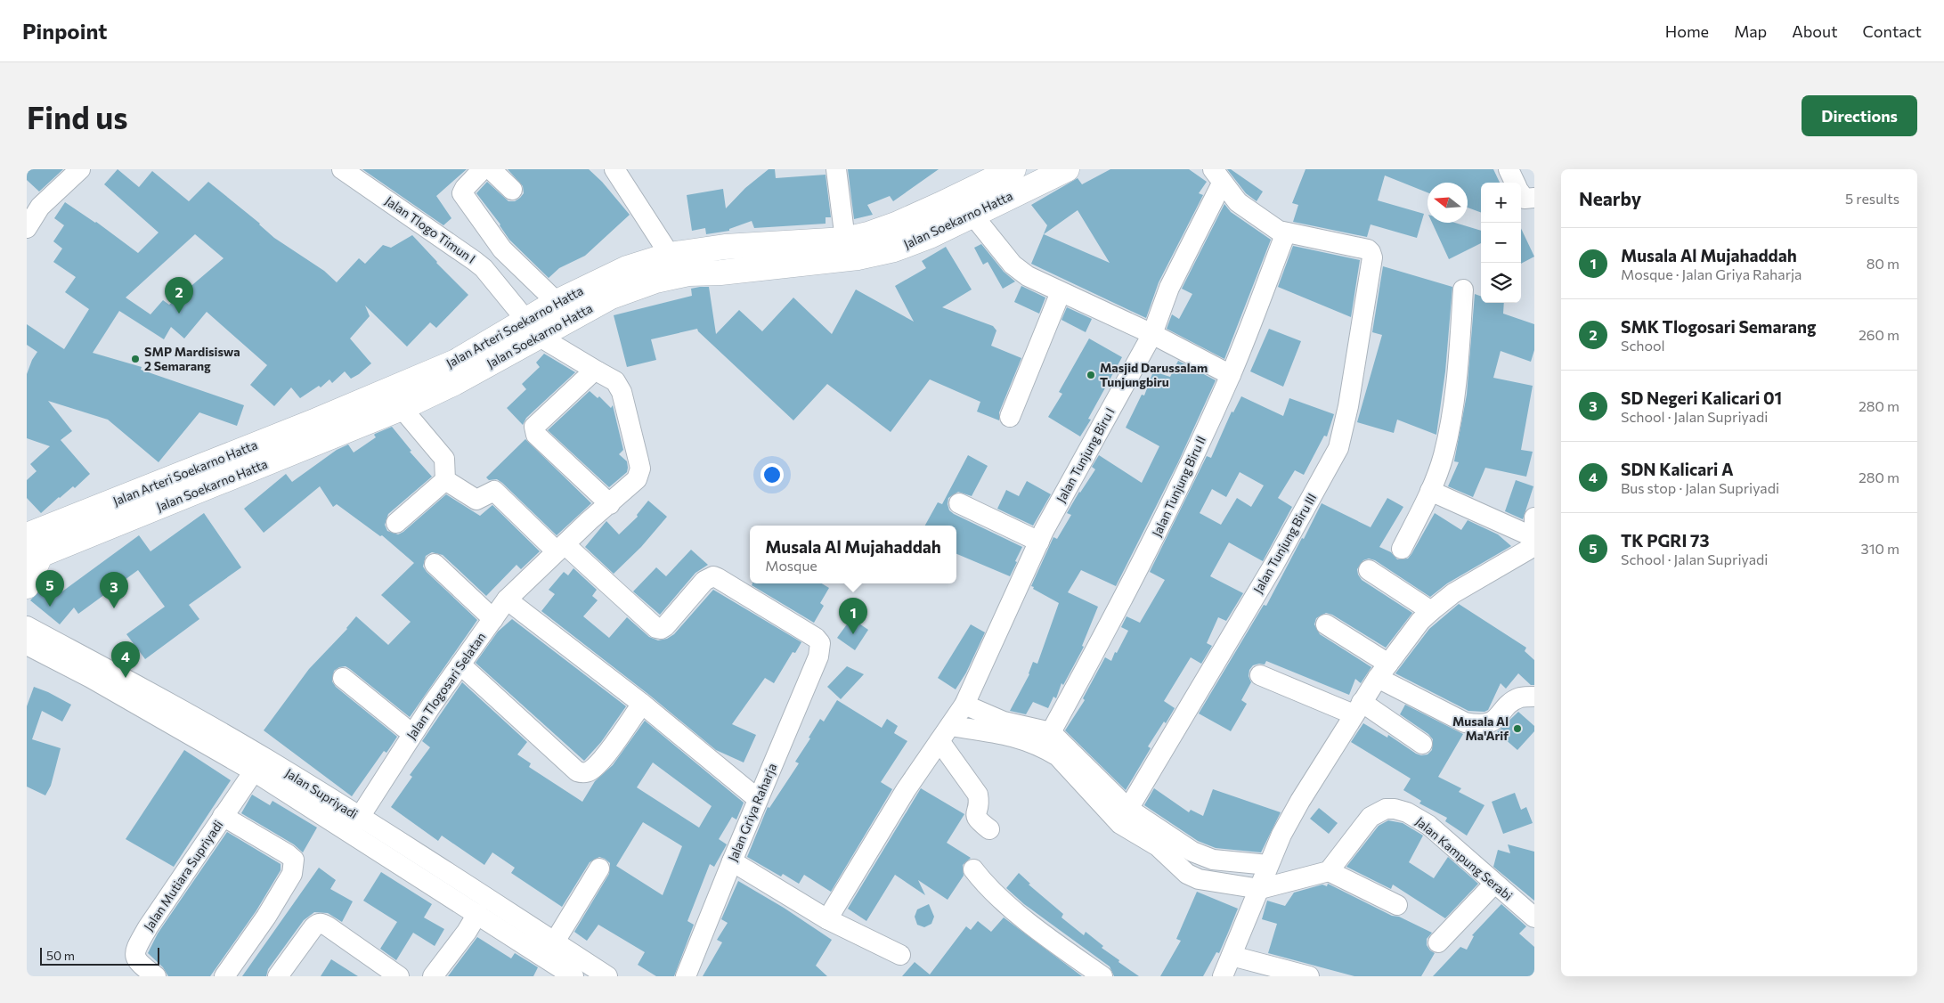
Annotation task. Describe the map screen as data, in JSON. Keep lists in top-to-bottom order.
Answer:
{
  "streets": {
    "main road": ["Jalan Soekarno Hatta", "Jalan Arteri Soekarno Hatta"],
    "street": [
      "Jalan Tlogo Timun I",
      "Jalan Tunjung Biru I",
      "Jalan Tunjung Biru II",
      "Jalan Tunjung Biru III",
      "Jalan Tlogosari Selatan",
      "Jalan Supriyadi",
      "Jalan Griya Raharja",
      "Jalan Kampung Serabi",
      "Jalan Mutiara Supriyadi"
    ]
  },
  "crossings": [
    ["Jalan Soekarno Hatta", "Jalan Tlogo Timun I"],
    ["Jalan Soekarno Hatta", "Jalan Arteri Soekarno Hatta"],
    ["Jalan Tlogo Timun I", "Jalan Arteri Soekarno Hatta"],
    ["Jalan Tlogo Timun I", "Jalan Tlogosari Selatan"],
    ["Jalan Tunjung Biru II", "Jalan Tunjung Biru III"],
    ["Jalan Tlogosari Selatan", "Jalan Supriyadi"],
    ["Jalan Tlogosari Selatan", "Jalan Griya Raharja"],
    ["Jalan Supriyadi", "Jalan Mutiara Supriyadi"]
  ],
  "places": ["SMP Mardisiswa 2 Semarang", "Masjid Darussalam Tunjungbiru", "Musala Al Ma'Arif"],
  "scale_bar": "50 m",
  "north": "left",
  "page": {
    "header": "Pinpoint",
    "nav": [
      "Home",
      "Map",
      "About",
      "Contact"
    ],
    "buttons": "Directions",
    "title": "Find us",
    "heading": ["Nearby", "5 results"],
    "map_buttons": ["+", "−"],
    "list": [
      {
        "mark": "1",
        "name": "Musala Al Mujahaddah",
        "note": "Mosque · Jalan Griya Raharja",
        "value": "80 m"
      },
      {
        "mark": "2",
        "name": "SMK Tlogosari Semarang",
        "note": "School",
        "value": "260 m"
      },
      {
        "mark": "3",
        "name": "SD Negeri Kalicari 01",
        "note": "School · Jalan Supriyadi",
        "value": "280 m"
      },
      {
        "mark": "4",
        "name": "SDN Kalicari A",
        "note": "Bus stop · Jalan Supriyadi",
        "value": "280 m"
      },
      {
        "mark": "5",
        "name": "TK PGRI 73",
        "note": "School · Jalan Supriyadi",
        "value": "310 m"
      }
    ],
    "pins": [
      "2",
      "5",
      "3",
      "1",
      "4"
    ],
    "popup": ["Musala Al Mujahaddah", "Mosque"],
    "scale": "50 m"
  }
}
